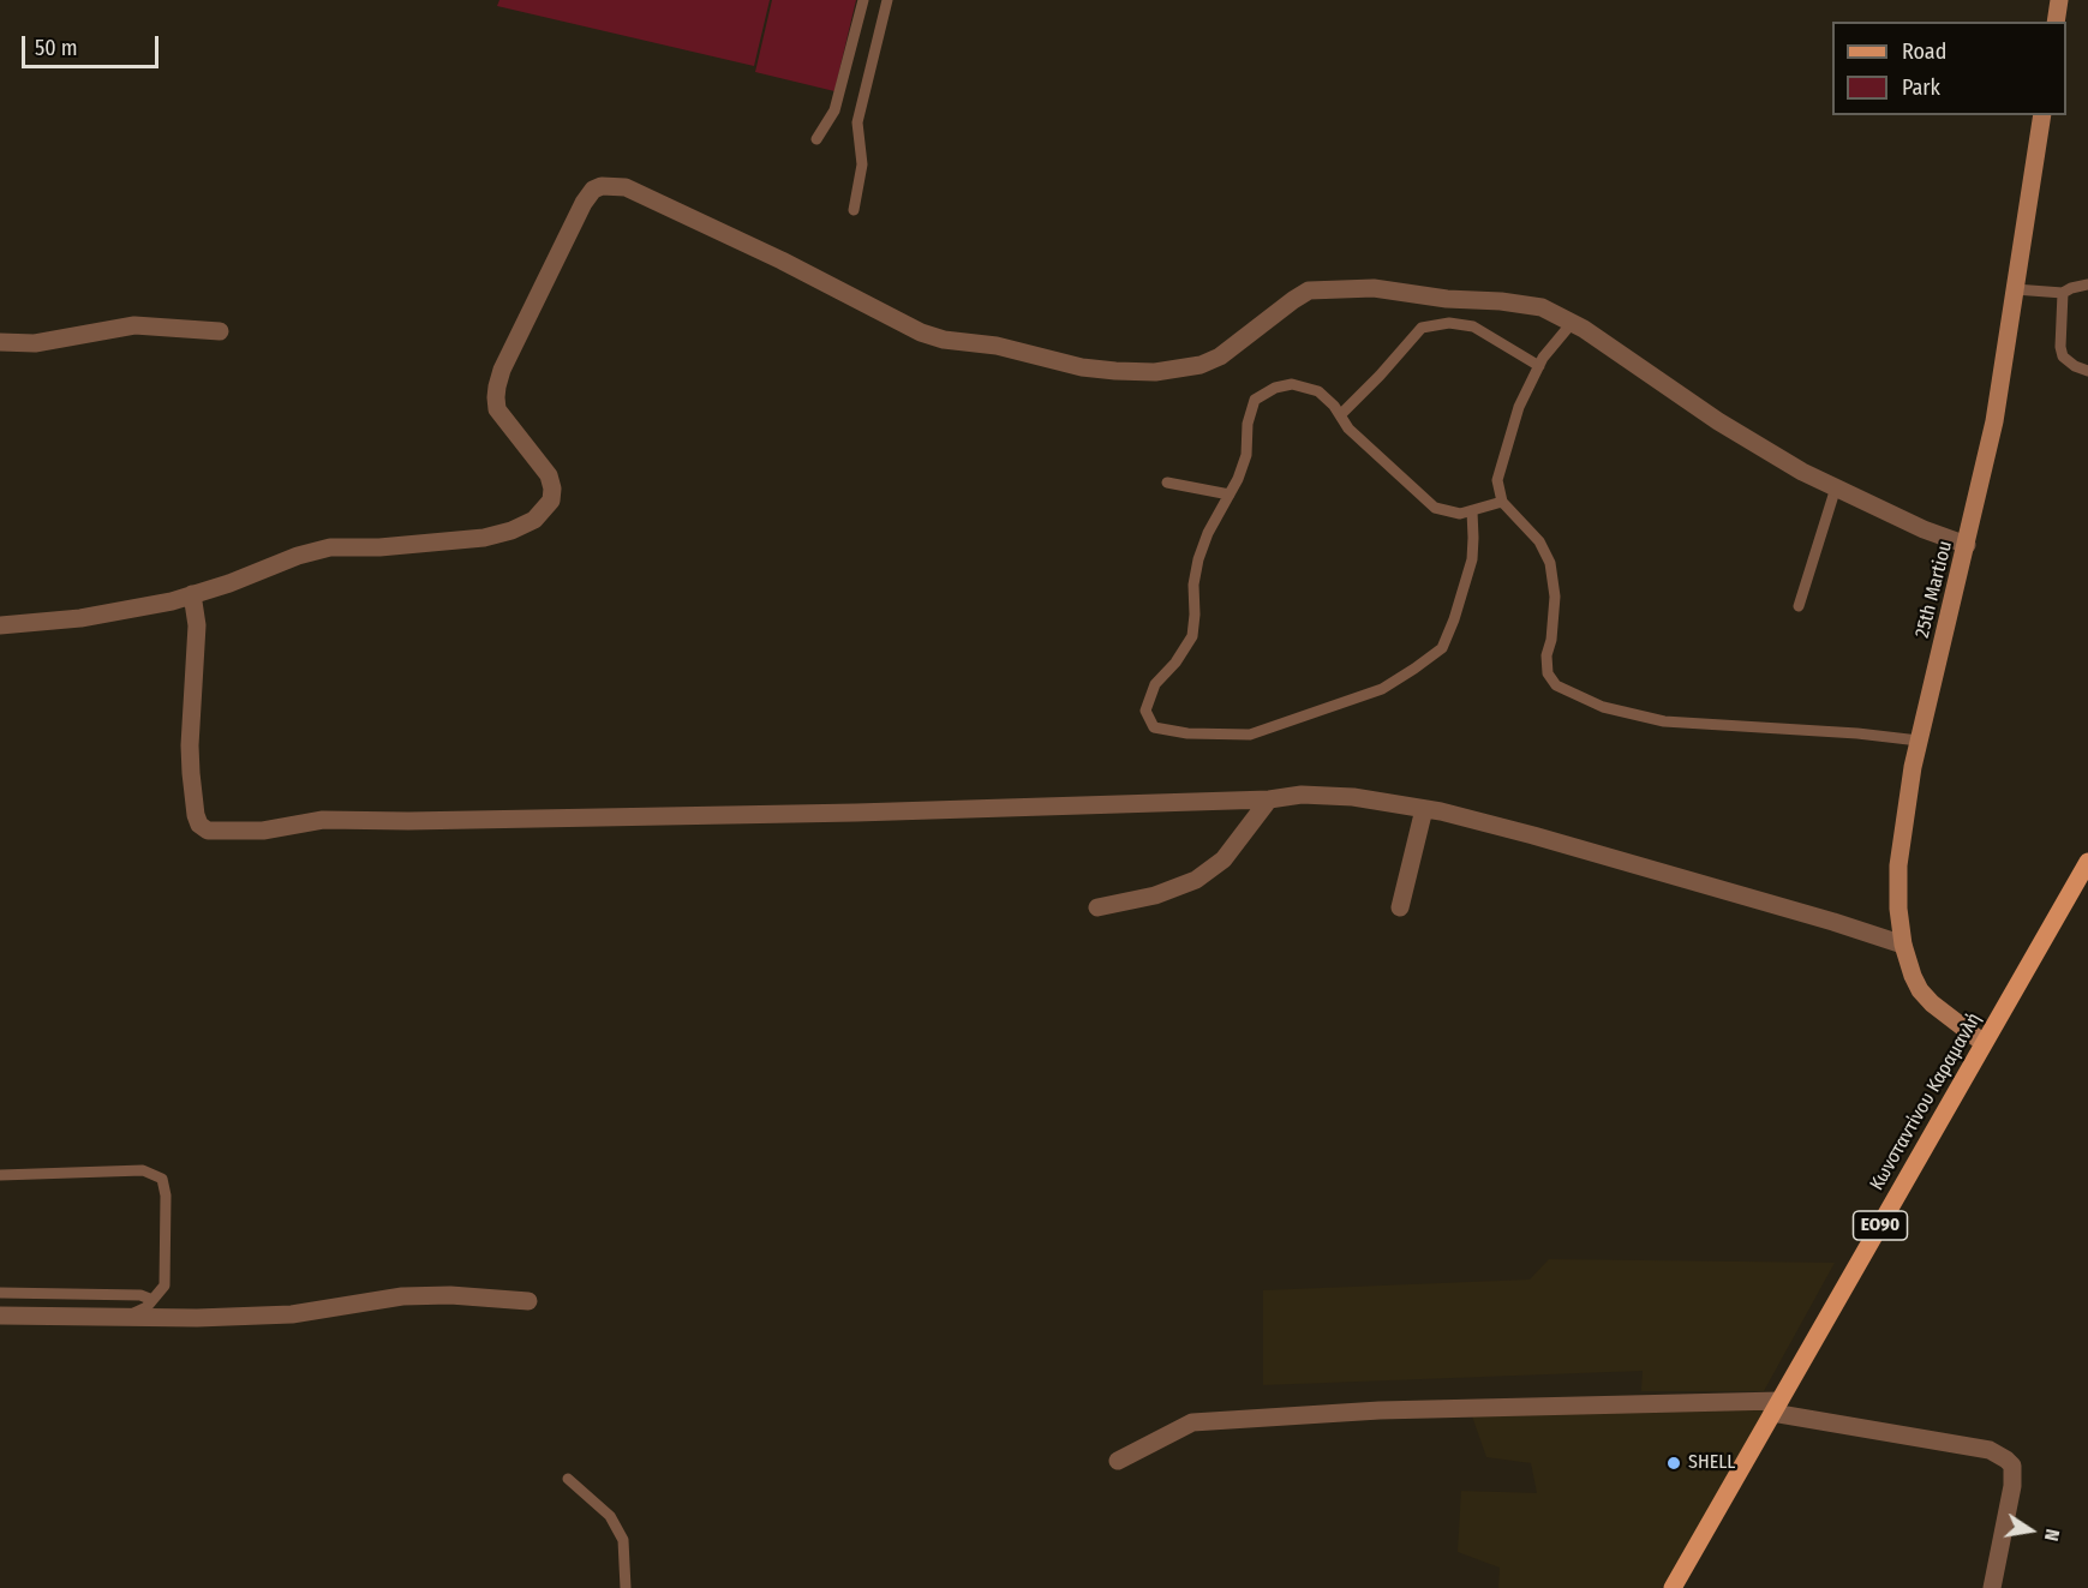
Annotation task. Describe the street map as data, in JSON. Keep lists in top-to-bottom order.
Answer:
{
  "streets": {
    "main road": ["25th Martiou", "Κωνσταντίνου Καραμανλή", "ΕΟ90"]
  },
  "crossings": [
    ["25th Martiou", "Κωνσταντίνου Καραμανλή"]
  ],
  "places": ["SHELL"],
  "legend": ["Road", "Park"],
  "scale_bar": "50 m",
  "north": "right"
}
